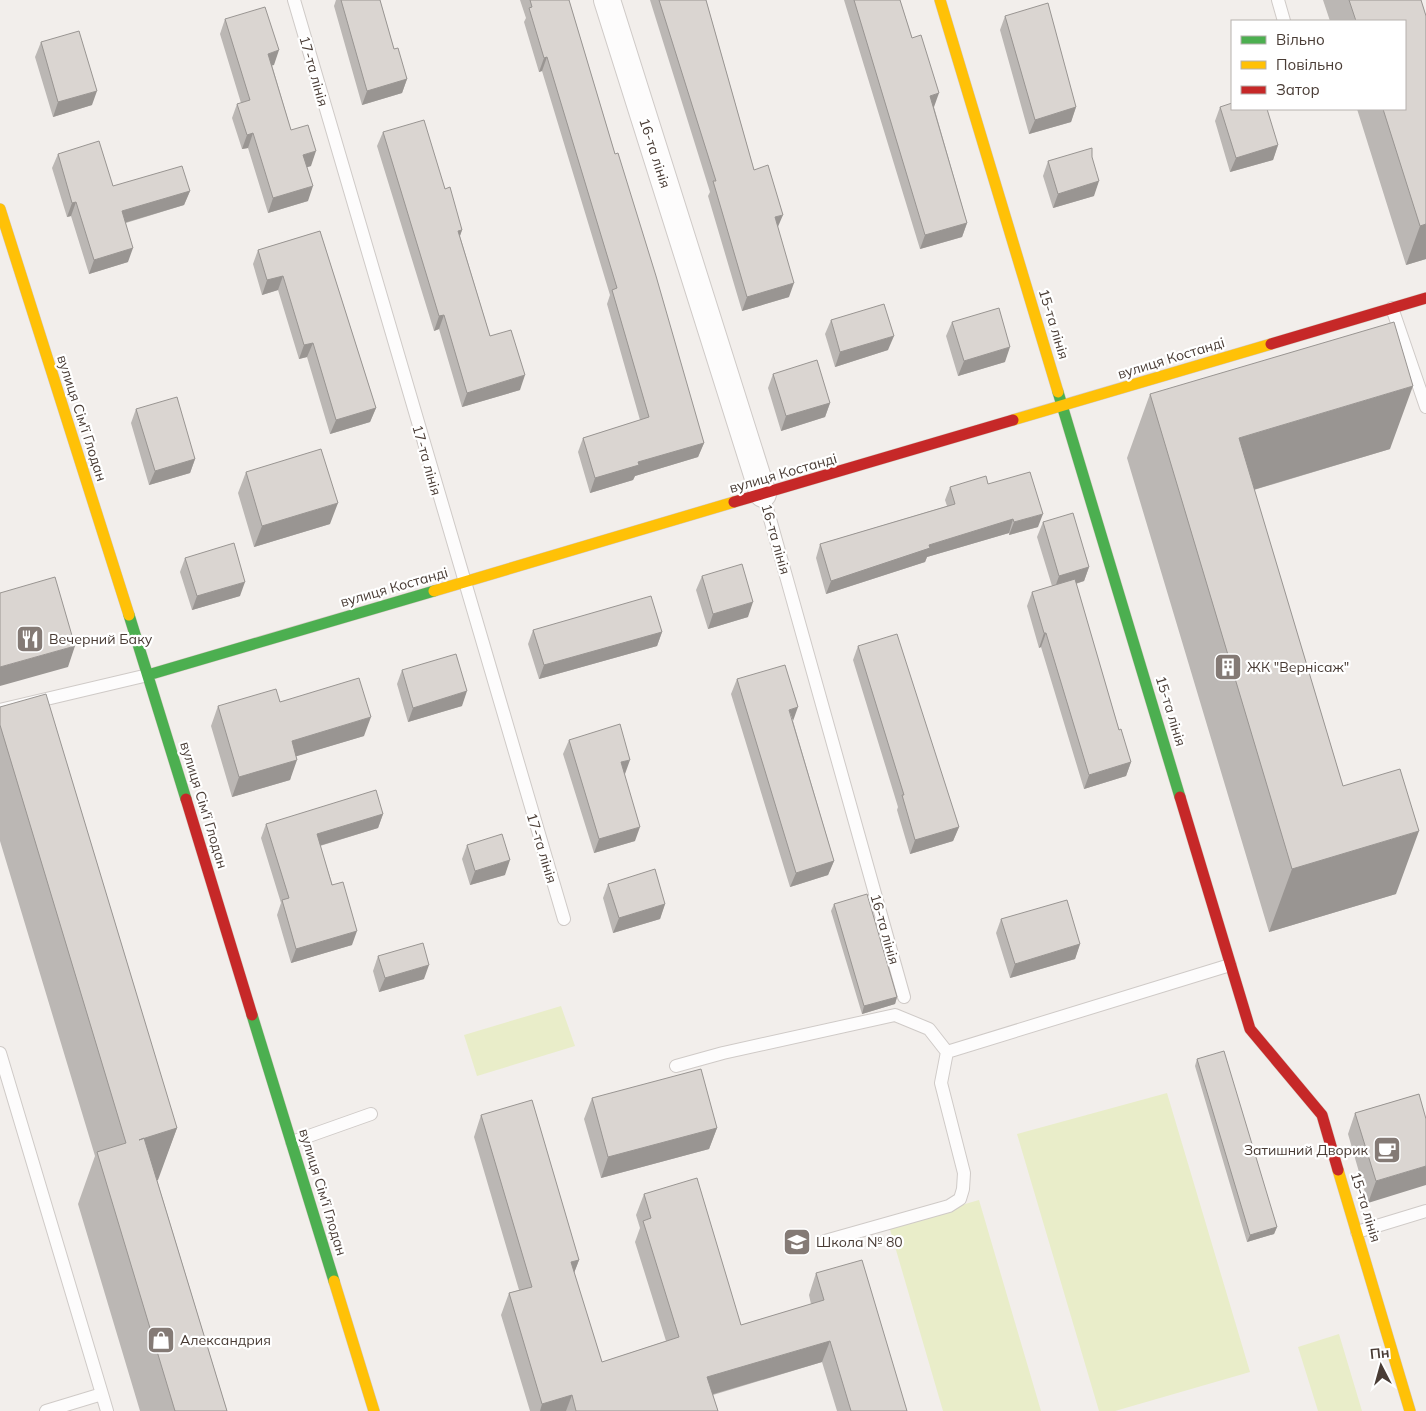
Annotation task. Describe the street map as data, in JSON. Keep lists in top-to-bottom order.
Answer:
{
  "streets": {
    "street": [
      "16-та лінія",
      "15-та лінія",
      "вулиця Костанді",
      "вулиця Сім'ї Глодан"
    ],
    "lane": ["17-та лінія"]
  },
  "crossings": [
    ["17-та лінія", "вулиця Костанді"],
    ["16-та лінія", "вулиця Костанді"],
    ["15-та лінія", "вулиця Костанді"],
    ["вулиця Костанді", "вулиця Сім'ї Глодан"]
  ],
  "places": {
    "restaurant": ["Вечерний Баку"],
    "building": ["ЖК \"Вернісаж\""],
    "cafe": ["Затишний Дворик"],
    "school or university": ["Школа № 80"],
    "shop": ["Александрия"]
  },
  "legend": ["Вільно", "Повільно", "Затор"],
  "north": "top"
}
